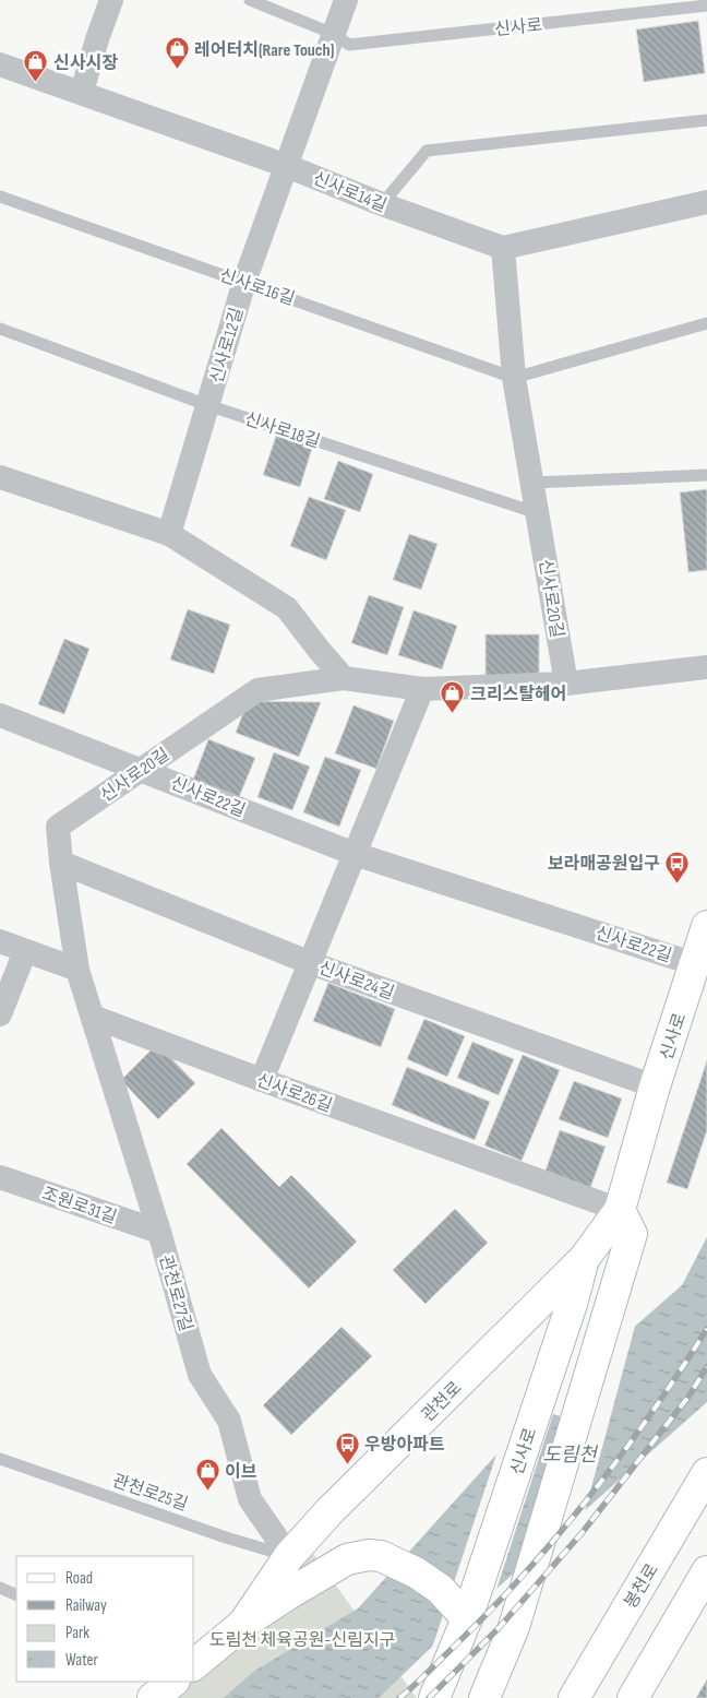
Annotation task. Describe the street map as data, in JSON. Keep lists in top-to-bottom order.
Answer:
{
  "streets": {
    "main road": ["신사로", "관천로", "봉천로"],
    "street": [
      "신사로14길",
      "신사로12길",
      "신사로20길",
      "신사로22길",
      "신사로24길",
      "신사로26길",
      "조원로31길",
      "관천로27길"
    ],
    "lane": ["신사로16길", "신사로18길", "관천로25길"]
  },
  "crossings": [
    ["신사로", "신사로12길"],
    ["신사로", "신사로22길"],
    ["신사로", "신사로24길"],
    ["신사로", "신사로26길"],
    ["신사로", "관천로"],
    ["신사로14길", "신사로12길"],
    ["신사로16길", "신사로12길"],
    ["신사로12길", "신사로18길"],
    ["신사로18길", "신사로20길"],
    ["신사로20길", "신사로22길"],
    ["신사로20길", "신사로24길"],
    ["신사로26길", "관천로27길"],
    ["조원로31길", "관천로27길"],
    ["관천로27길", "관천로"],
    ["관천로27길", "관천로25길"],
    ["관천로", "관천로25길"]
  ],
  "water": ["도림천"],
  "parks": ["도림천 체육공원-신림지구"],
  "places": {
    "shop": [
      "레어터치(Rare Touch)",
      "신사시장",
      "크리스탈헤어",
      "이브"
    ],
    "bus stop": ["보라매공원입구", "우방아파트"]
  },
  "legend": [
    "Road",
    "Railway",
    "Park",
    "Water"
  ]
}
